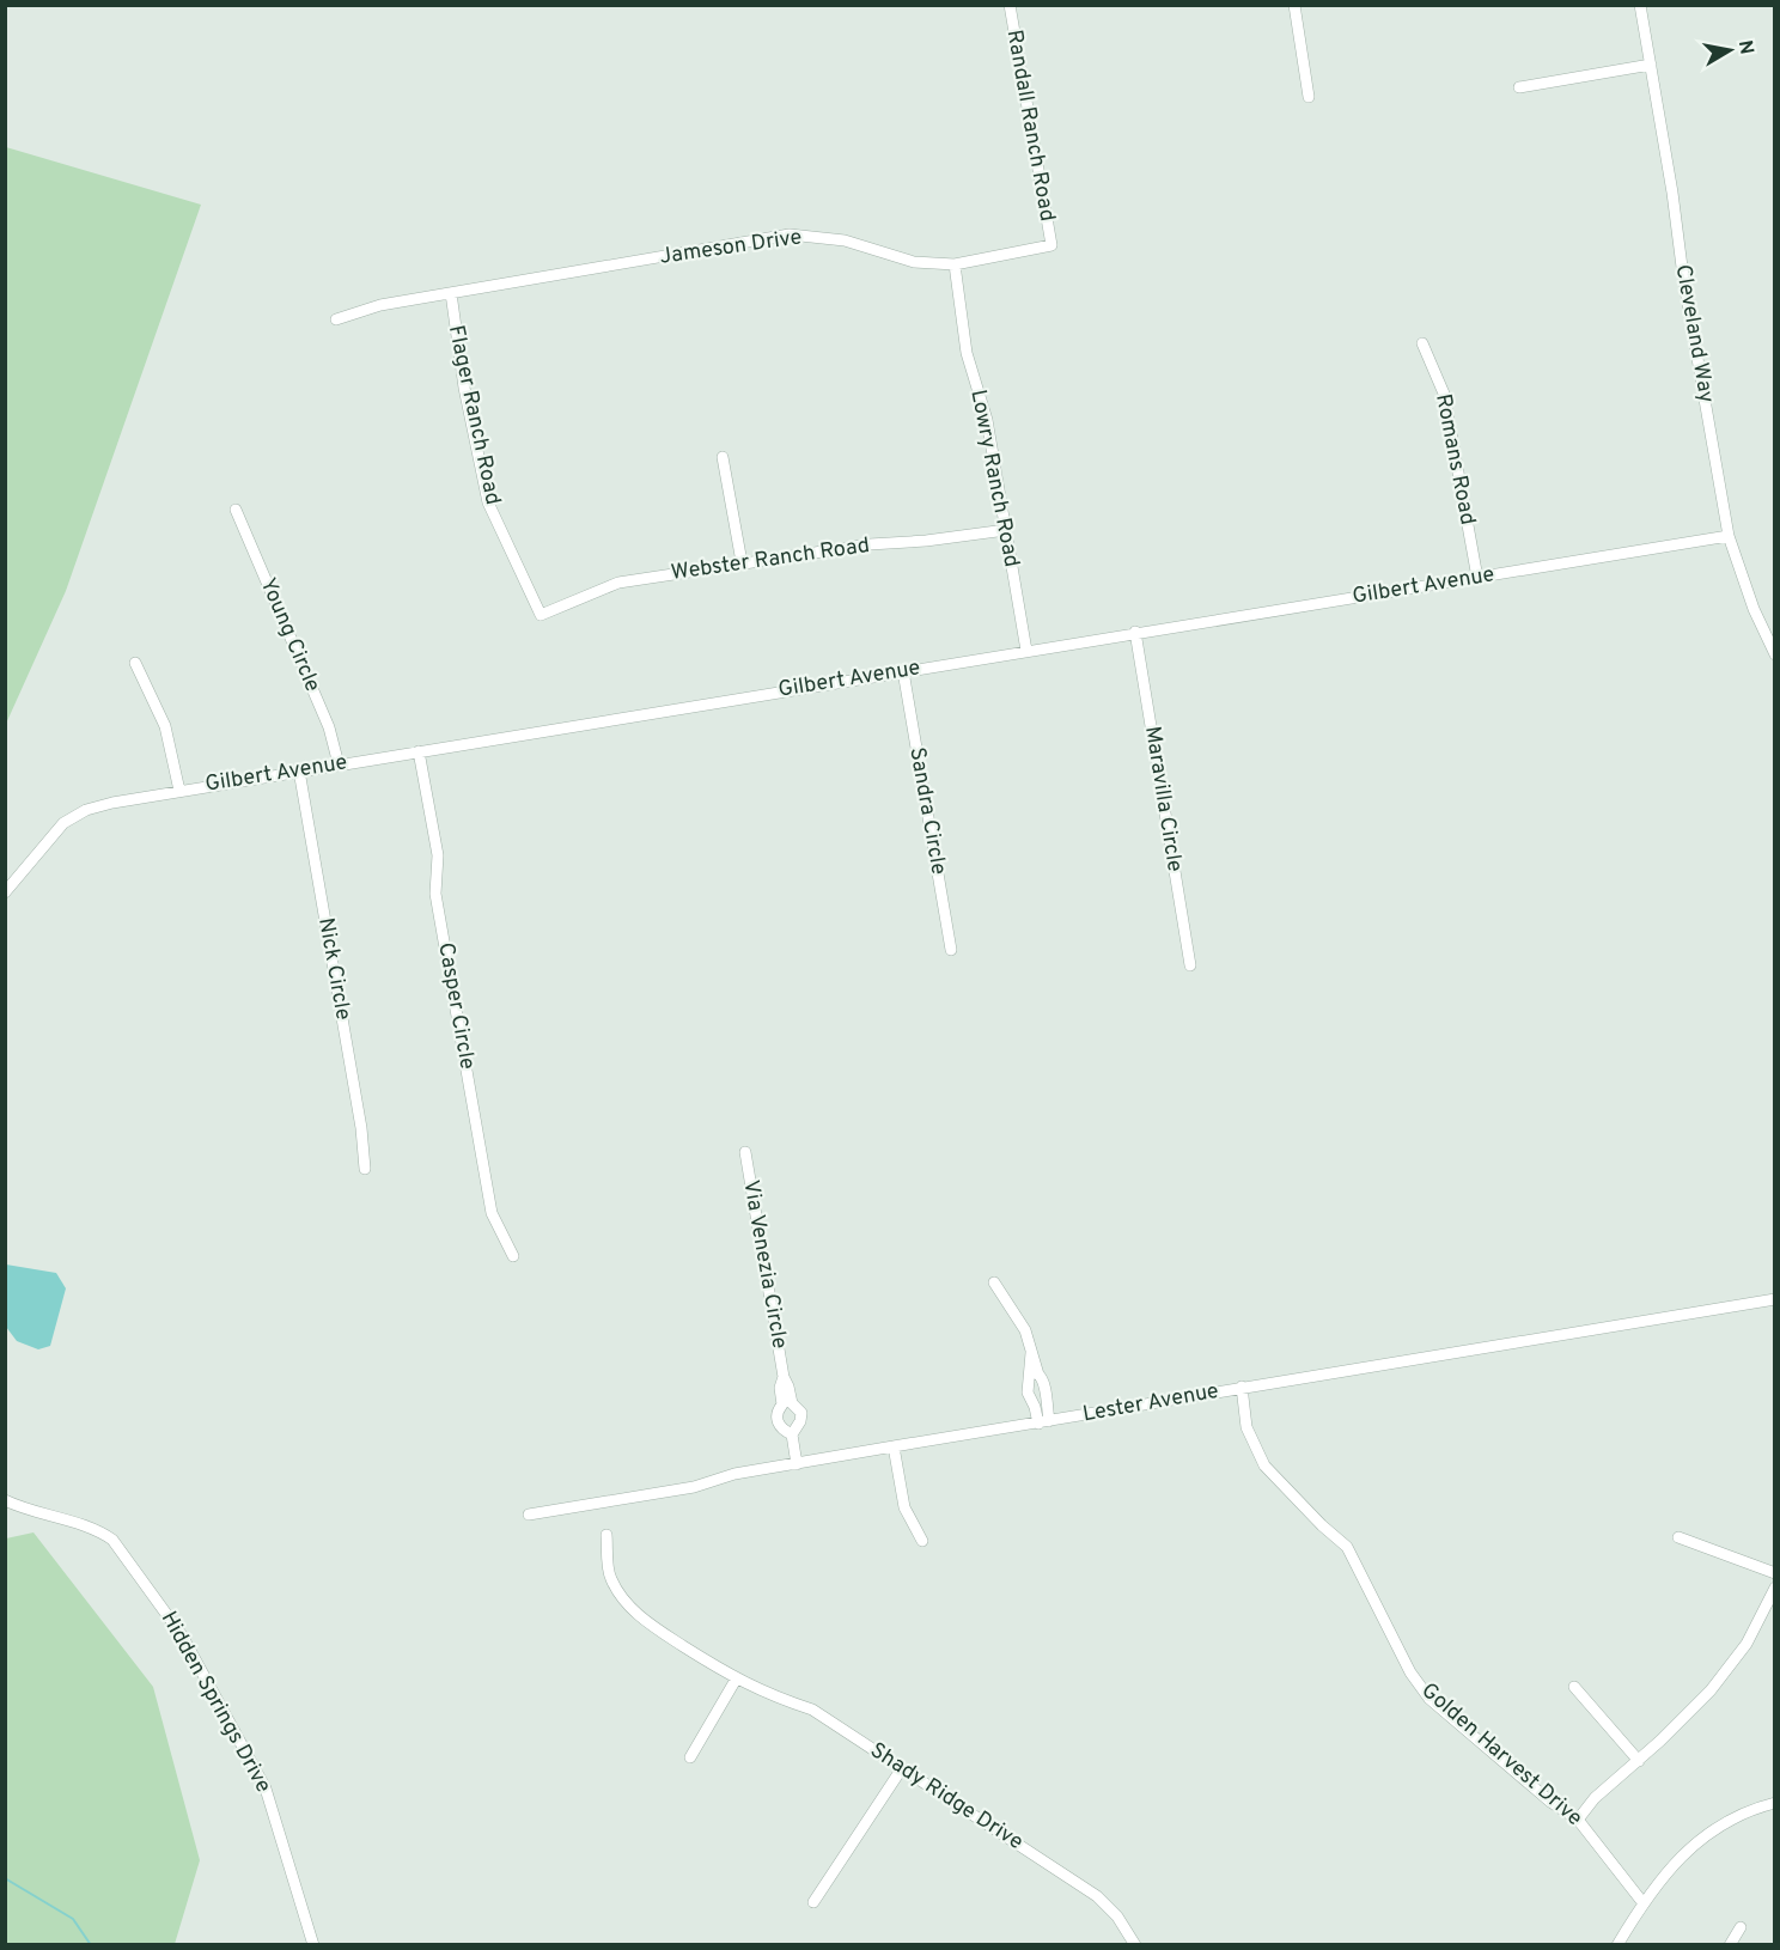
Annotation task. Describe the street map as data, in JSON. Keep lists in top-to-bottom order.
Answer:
{
  "streets": {
    "street": [
      "Randall Ranch Road",
      "Jameson Drive",
      "Cleveland Way",
      "Flager Ranch Road",
      "Romans Road",
      "Lowry Ranch Road",
      "Webster Ranch Road",
      "Gilbert Avenue",
      "Young Circle",
      "Maravilla Circle",
      "Sandra Circle",
      "Nick Circle",
      "Casper Circle",
      "Via Venezia Circle",
      "Lester Avenue",
      "Hidden Springs Drive",
      "Golden Harvest Drive",
      "Shady Ridge Drive"
    ]
  },
  "crossings": [
    ["Randall Ranch Road", "Jameson Drive"],
    ["Jameson Drive", "Flager Ranch Road"],
    ["Jameson Drive", "Lowry Ranch Road"],
    ["Cleveland Way", "Gilbert Avenue"],
    ["Flager Ranch Road", "Webster Ranch Road"],
    ["Romans Road", "Gilbert Avenue"],
    ["Lowry Ranch Road", "Webster Ranch Road"],
    ["Lowry Ranch Road", "Gilbert Avenue"],
    ["Gilbert Avenue", "Young Circle"],
    ["Gilbert Avenue", "Maravilla Circle"],
    ["Gilbert Avenue", "Sandra Circle"],
    ["Gilbert Avenue", "Nick Circle"],
    ["Gilbert Avenue", "Casper Circle"],
    ["Via Venezia Circle", "Lester Avenue"],
    ["Lester Avenue", "Golden Harvest Drive"]
  ],
  "north": "right"
}
